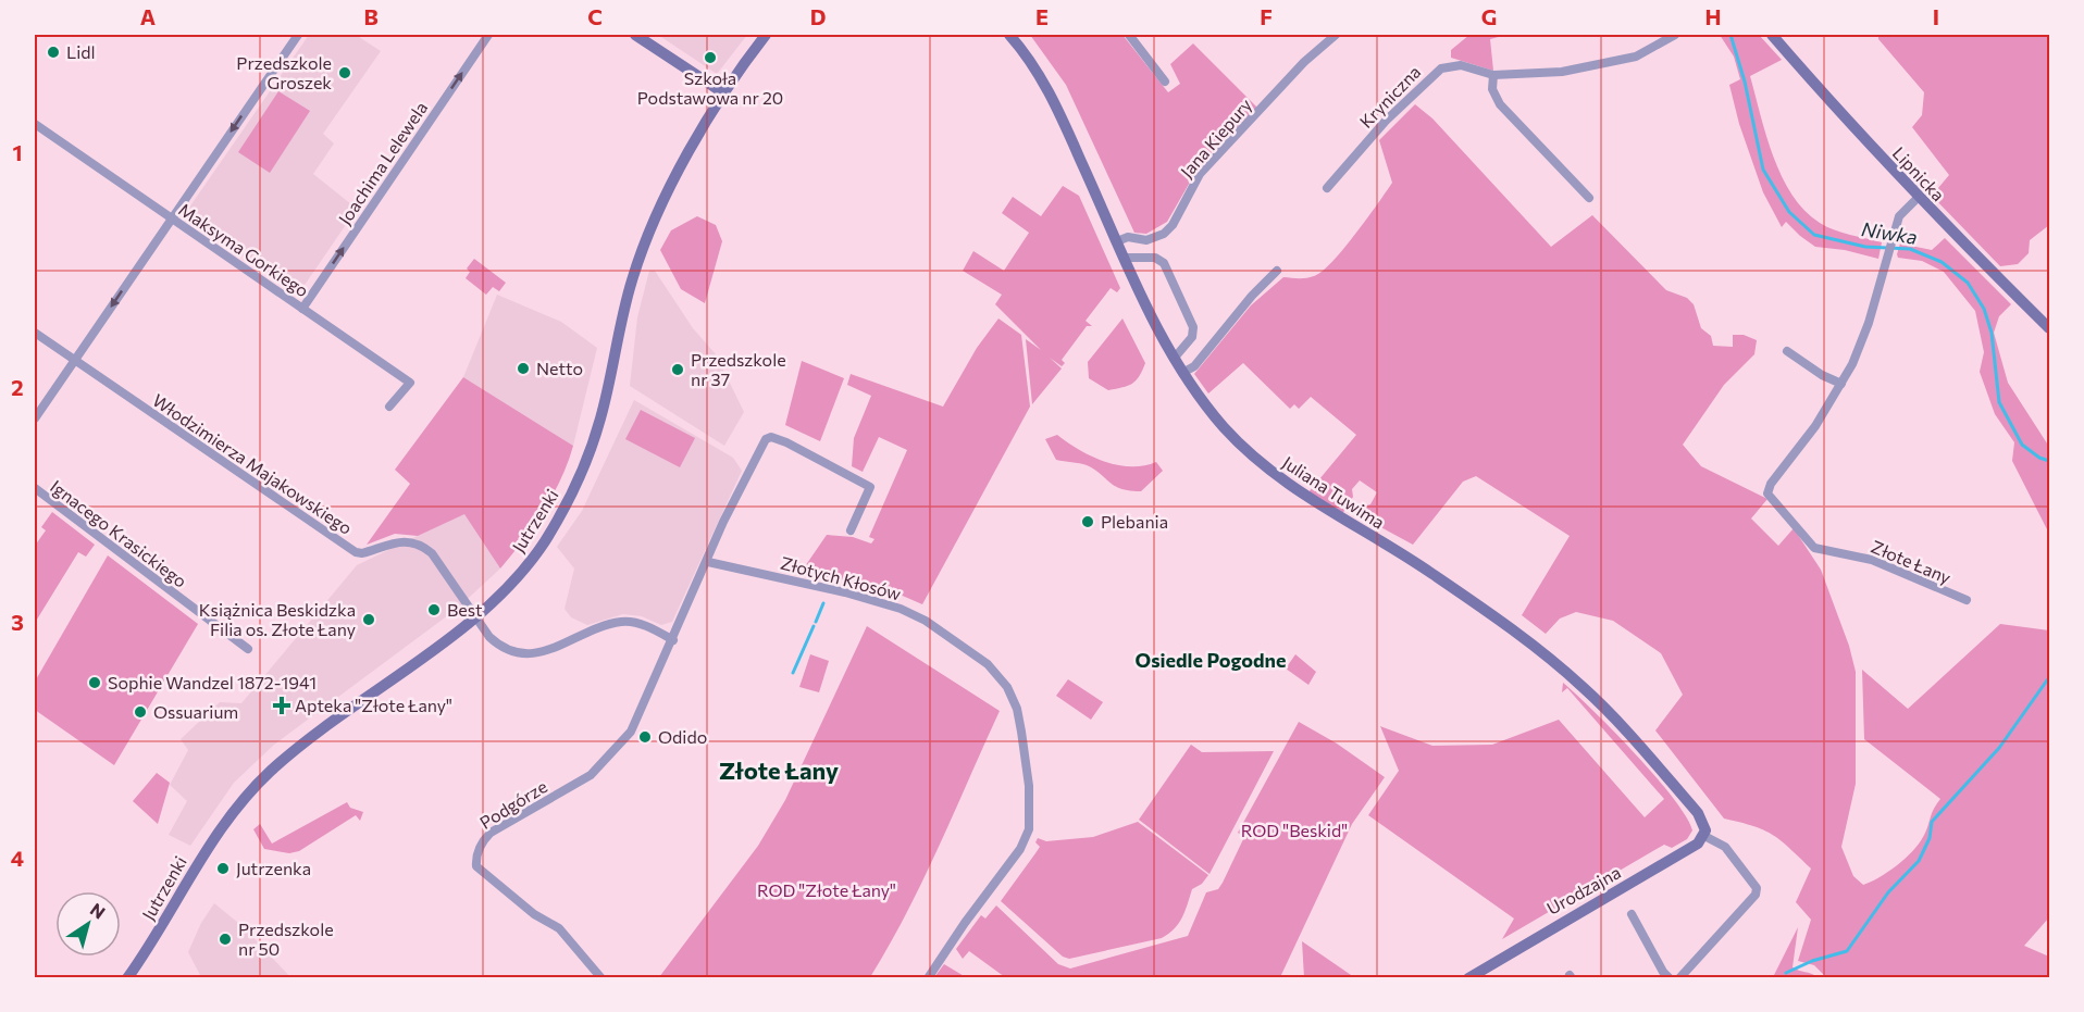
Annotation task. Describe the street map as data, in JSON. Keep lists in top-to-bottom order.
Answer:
{
  "streets": {
    "street": [
      "Kryniczna",
      "Jana Kiepury",
      "Joachima Lelewela",
      "Lipnicka",
      "Maksyma Gorkiego",
      "Włodzimierza Majakowskiego",
      "Juliana Tuwima",
      "Jutrzenki",
      "Ignacego Krasickiego",
      "Złote Łany",
      "Złotych Kłosów",
      "Podgórze",
      "Urodzajna"
    ]
  },
  "crossings": [
    ["Jana Kiepury", "Juliana Tuwima"],
    ["Joachima Lelewela", "Maksyma Gorkiego"],
    ["Lipnicka", "Złote Łany"],
    ["Włodzimierza Majakowskiego", "Jutrzenki"],
    ["Juliana Tuwima", "Urodzajna"],
    ["Złotych Kłosów", "Podgórze"]
  ],
  "one_way": ["Joachima Lelewela"],
  "districts": ["Osiedle Pogodne", "Złote Łany"],
  "water": ["Niwka"],
  "parks": ["ROD \"Beskid\"", "ROD \"Złote Łany\""],
  "places": {
    "other": [
      "Lidl",
      "Szkoła Podstawowa nr 20",
      "Przedszkole Groszek",
      "Netto",
      "Przedszkole nr 37",
      "Plebania",
      "Best",
      "Książnica Beskidzka Filia os. Złote Łany",
      "Sophie Wandzel 1872-1941",
      "Ossuarium",
      "Odido",
      "Jutrzenka",
      "Przedszkole nr 50"
    ],
    "health": ["Apteka \"Złote Łany\""]
  },
  "north": "top right",
  "grid": {
    "columns": [
      "A",
      "B",
      "C",
      "D",
      "E",
      "F",
      "G",
      "H",
      "I"
    ],
    "rows": [
      "1",
      "2",
      "3",
      "4"
    ]
  }
}
